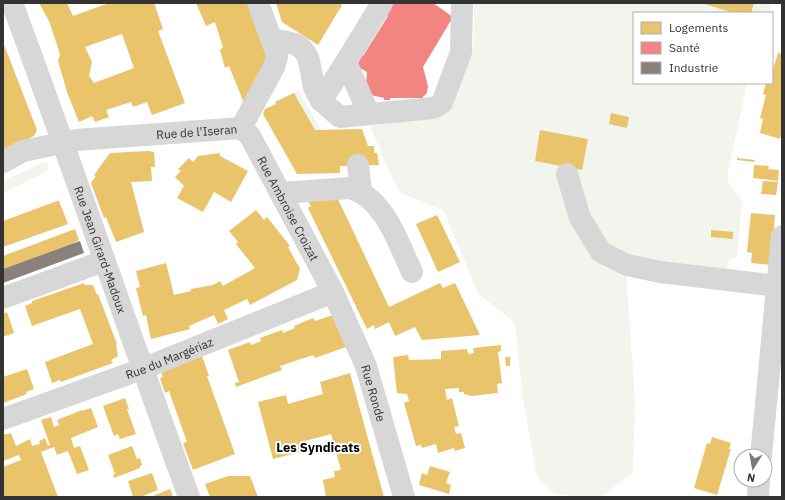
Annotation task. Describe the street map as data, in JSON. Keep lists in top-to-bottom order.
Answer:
{
  "streets": {
    "street": [
      "Rue de l'Iseran",
      "Rue Ambroise Croizat",
      "Rue Jean Girard-Madoux",
      "Rue du Margériaz",
      "Rue Ronde"
    ]
  },
  "crossings": [
    ["Rue de l'Iseran", "Rue Ambroise Croizat"],
    ["Rue de l'Iseran", "Rue Jean Girard-Madoux"],
    ["Rue Ambroise Croizat", "Rue du Margériaz"],
    ["Rue Ambroise Croizat", "Rue Ronde"],
    ["Rue Jean Girard-Madoux", "Rue du Margériaz"],
    ["Rue du Margériaz", "Rue Ronde"]
  ],
  "districts": ["Les Syndicats"],
  "legend": ["Logements", "Santé", "Industrie"],
  "north": "bottom"
}
